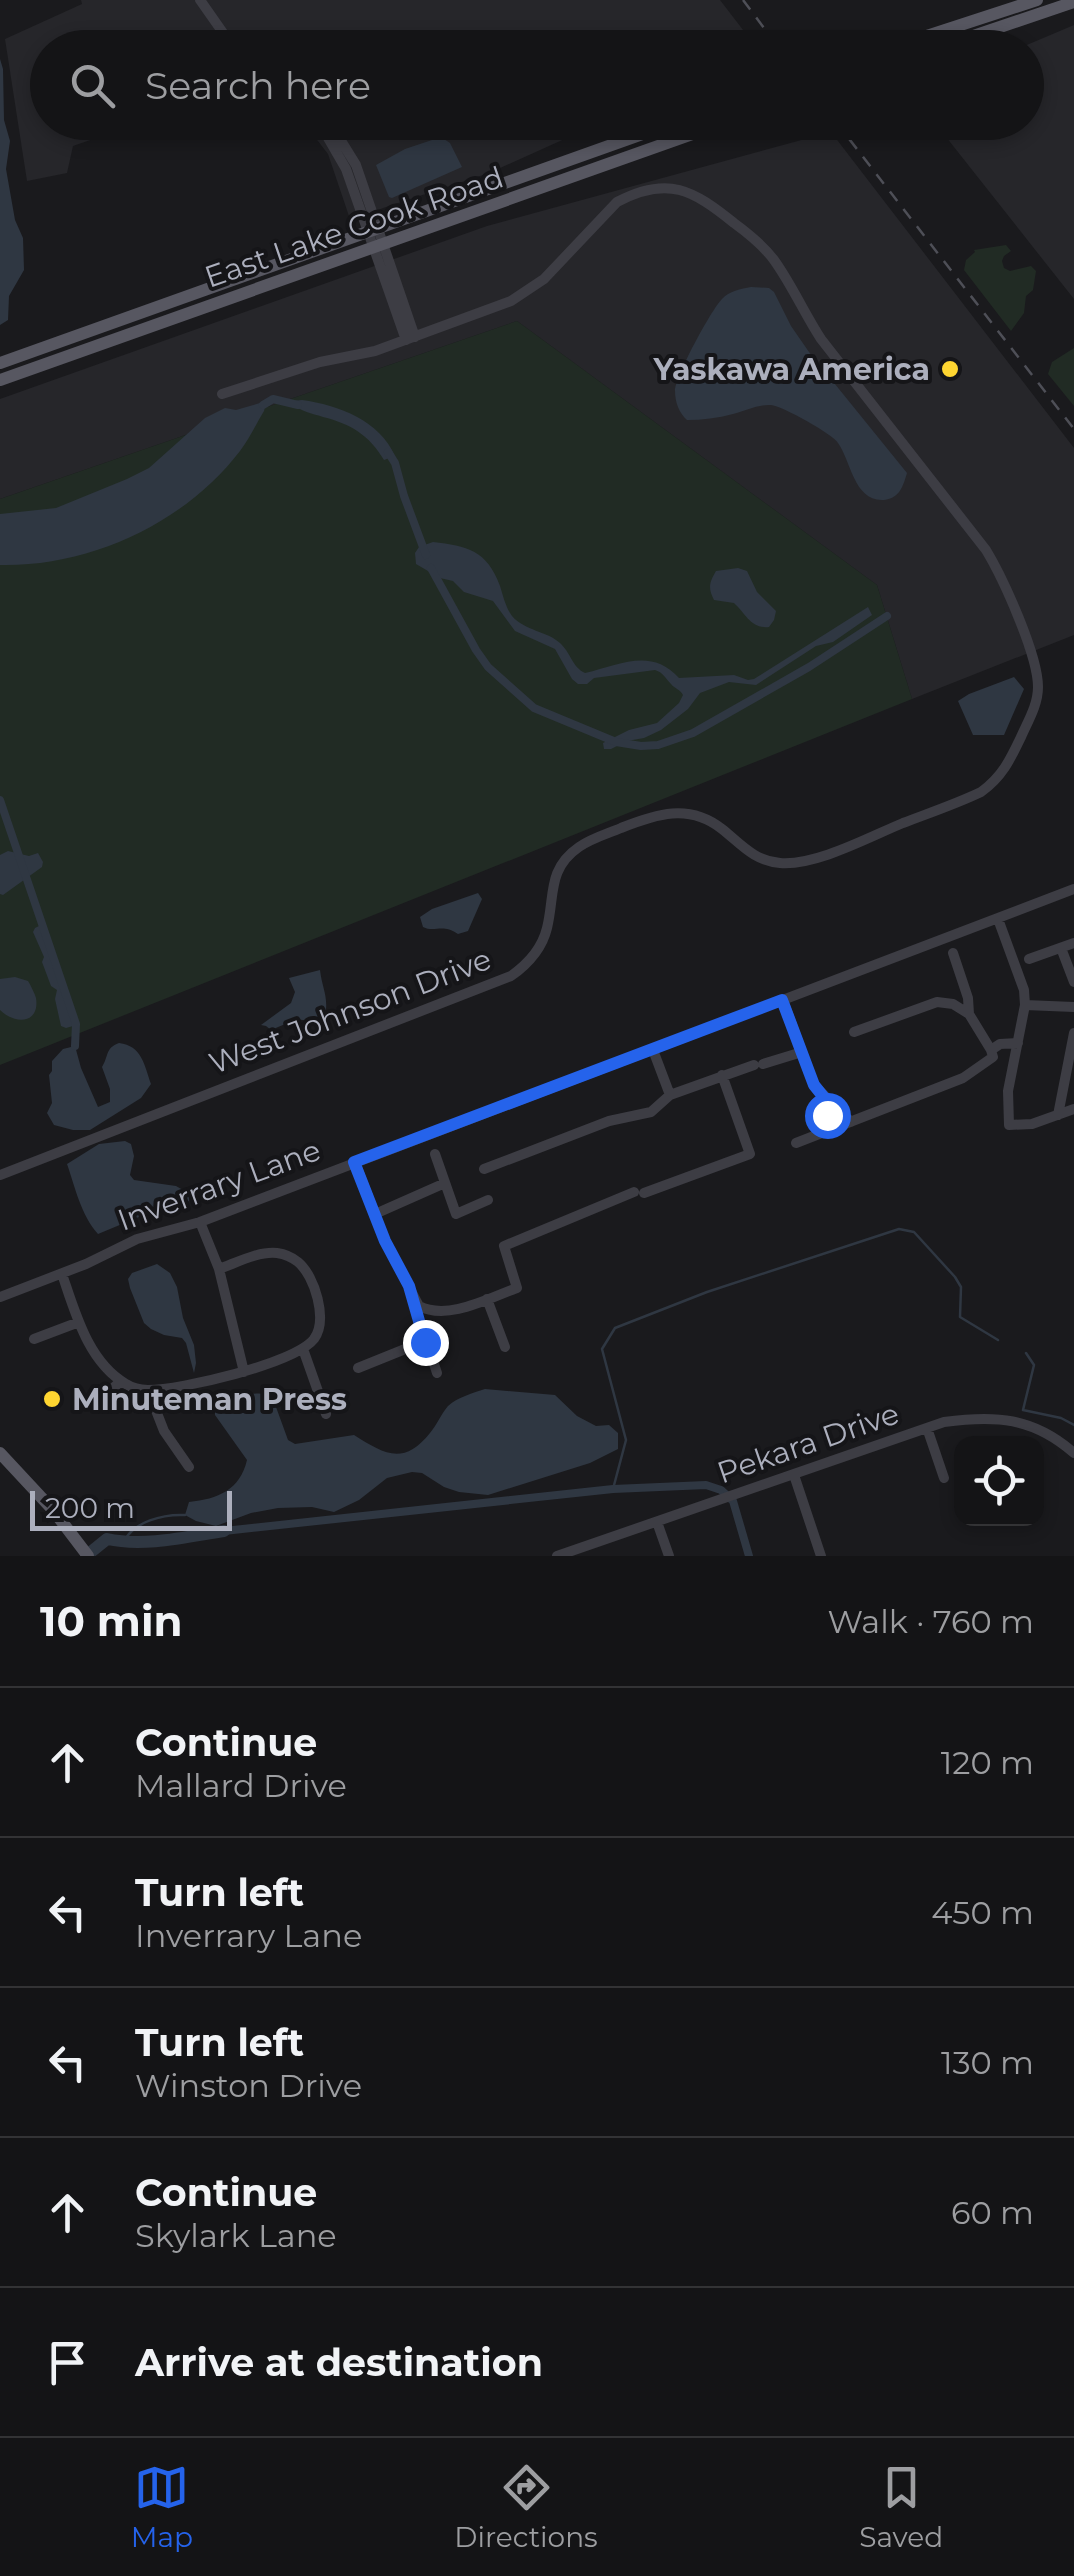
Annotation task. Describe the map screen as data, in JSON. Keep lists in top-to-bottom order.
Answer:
{
  "streets": {
    "main road": ["East Lake Cook Road"],
    "street": ["West Johnson Drive", "Inverrary Lane", "Pekara Drive"]
  },
  "places": ["Yaskawa America", "Minuteman Press"],
  "scale_bar": "200 m",
  "page": {
    "search": "Search here",
    "scale": "200 m",
    "heading": ["10 min", "Walk · 760 m"],
    "list": [
      ["Continue", "Mallard Drive", "120 m"],
      ["Turn left", "Inverrary Lane", "450 m"],
      ["Turn left", "Winston Drive", "130 m"],
      ["Continue", "Skylark Lane", "60 m"],
      "Arrive at destination"
    ],
    "nav": ["Map", "Directions", "Saved"]
  }
}
